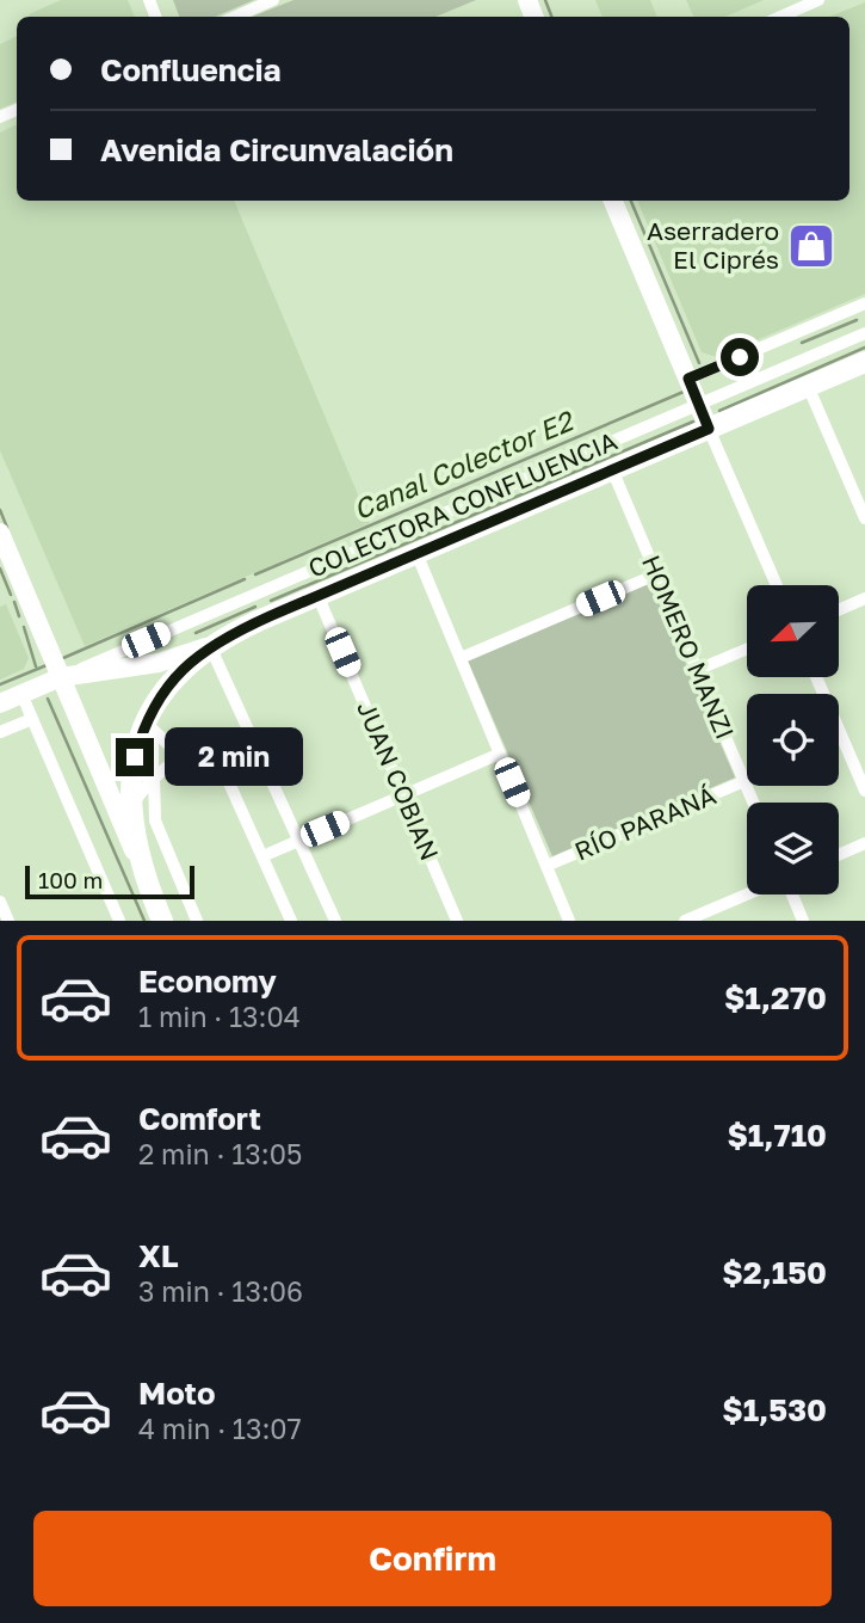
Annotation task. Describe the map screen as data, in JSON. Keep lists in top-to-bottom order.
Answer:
{
  "streets": {
    "street": [
      "COLECTORA CONFLUENCIA",
      "HOMERO MANZI",
      "JUAN COBIAN",
      "RÍO PARANÁ"
    ]
  },
  "crossings": [
    ["HOMERO MANZI", "RÍO PARANÁ"]
  ],
  "water": ["Canal Colector E2"],
  "places": {
    "shop": ["Aserradero El Ciprés"]
  },
  "scale_bar": "100 m",
  "north": "bottom left",
  "page": {
    "banner": ["Confluencia", "Avenida Circunvalación"],
    "bubble": "2 min",
    "scale": "100 m",
    "list": [
      {
        "name": "Economy",
        "note": "1 min · 13:04",
        "value": "$1,270"
      },
      {
        "name": "Comfort",
        "note": "2 min · 13:05",
        "value": "$1,710"
      },
      {
        "name": "XL",
        "note": "3 min · 13:06",
        "value": "$2,150"
      },
      {
        "name": "Moto",
        "note": "4 min · 13:07",
        "value": "$1,530"
      }
    ],
    "buttons": "Confirm"
  }
}
